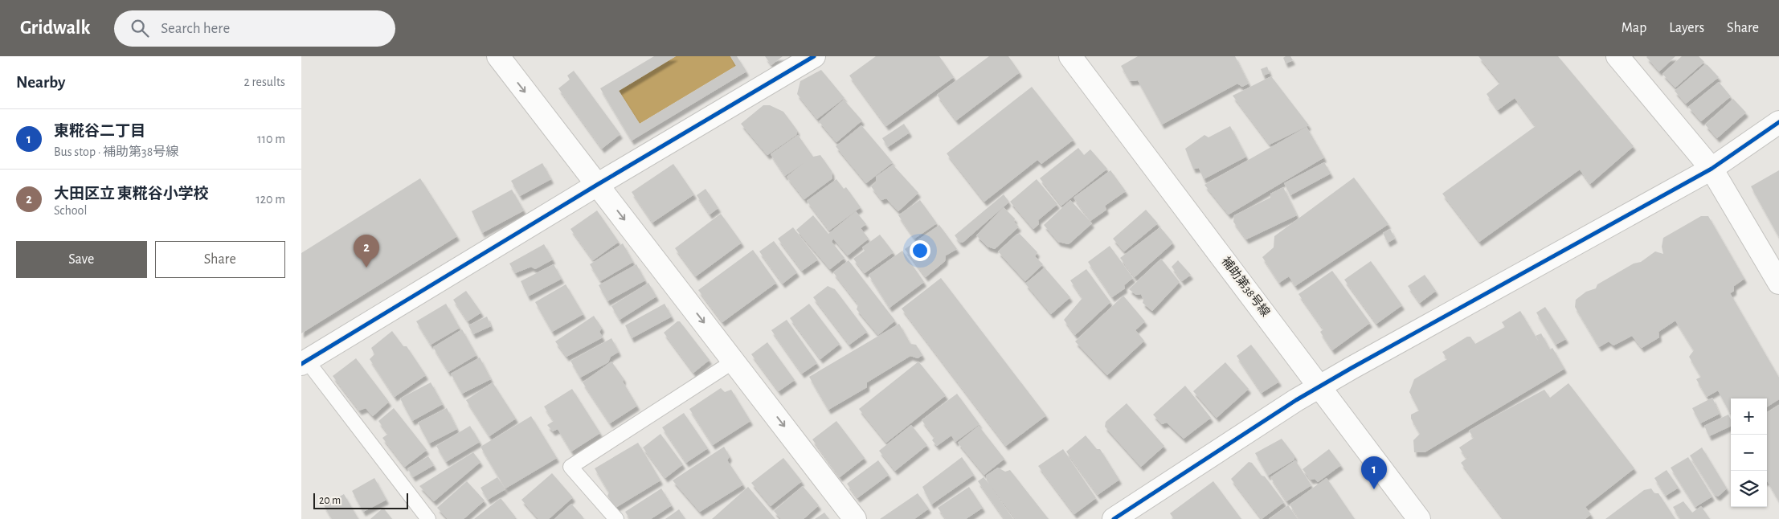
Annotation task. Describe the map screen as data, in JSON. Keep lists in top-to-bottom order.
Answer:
{
  "streets": {
    "street": ["補助第38号線"]
  },
  "scale_bar": "20 m",
  "page": {
    "header": "Gridwalk",
    "search": "Search here",
    "nav": ["Map", "Layers", "Share"],
    "heading": ["Nearby", "2 results"],
    "list": [
      {
        "mark": "1",
        "name": "東糀谷二丁目",
        "note": "Bus stop · 補助第38号線",
        "value": "110 m"
      },
      {
        "mark": "2",
        "name": "大田区立 東糀谷小学校",
        "note": "School",
        "value": "120 m"
      }
    ],
    "buttons": ["Save", "Share"],
    "pins": ["2", "1"],
    "map_buttons": ["+", "−"],
    "scale": "20 m"
  }
}
